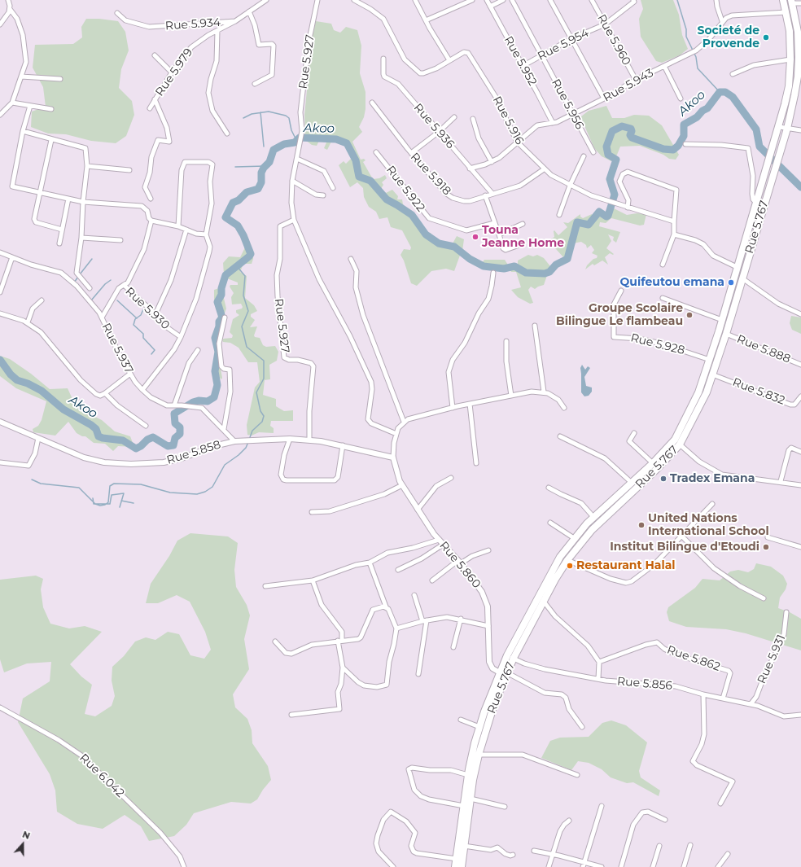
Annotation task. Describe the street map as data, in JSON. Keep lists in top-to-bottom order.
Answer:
{
  "streets": {
    "highway": ["Rue 5.767"],
    "street": [
      "Rue 5.934",
      "Rue 5.960",
      "Rue 5.954",
      "Rue 5.952",
      "Rue 5.927",
      "Rue 5.979",
      "Rue 5.943",
      "Rue 5.956",
      "Rue 5.916",
      "Rue 5.936",
      "Rue 5.918",
      "Rue 5.922",
      "Rue 5.930",
      "Rue 5.928",
      "Rue 5.937",
      "Rue 5.888",
      "Rue 5.832",
      "Rue 5.858",
      "Rue 5.860",
      "Rue 5.862",
      "Rue 5.931",
      "Rue 5.856",
      "Rue 6.042"
    ]
  },
  "crossings": [
    ["Rue 5.934", "Rue 5.979"],
    ["Rue 5.960", "Rue 5.954"],
    ["Rue 5.960", "Rue 5.943"],
    ["Rue 5.954", "Rue 5.952"],
    ["Rue 5.954", "Rue 5.956"],
    ["Rue 5.952", "Rue 5.943"],
    ["Rue 5.927", "Rue 5.858"],
    ["Rue 5.943", "Rue 5.956"],
    ["Rue 5.943", "Rue 5.916"],
    ["Rue 5.943", "Rue 5.936"],
    ["Rue 5.916", "Rue 5.918"],
    ["Rue 5.936", "Rue 5.918"],
    ["Rue 5.767", "Rue 5.888"],
    ["Rue 5.767", "Rue 5.832"],
    ["Rue 5.767", "Rue 5.860"],
    ["Rue 5.767", "Rue 5.856"],
    ["Rue 5.930", "Rue 5.937"],
    ["Rue 5.937", "Rue 5.858"],
    ["Rue 5.858", "Rue 5.860"],
    ["Rue 5.862", "Rue 5.856"],
    ["Rue 5.931", "Rue 5.856"]
  ],
  "water": ["Akoo"],
  "places": [
    "Societé de Provende",
    "Touna Jeanne Home",
    "Quifeutou emana",
    "Groupe Scolaire Bilingue Le flambeau",
    "Tradex Emana",
    "United Nations International School",
    "Institut Bilingue d'Etoudi",
    "Restaurant Halal"
  ],
  "north": "top"
}
